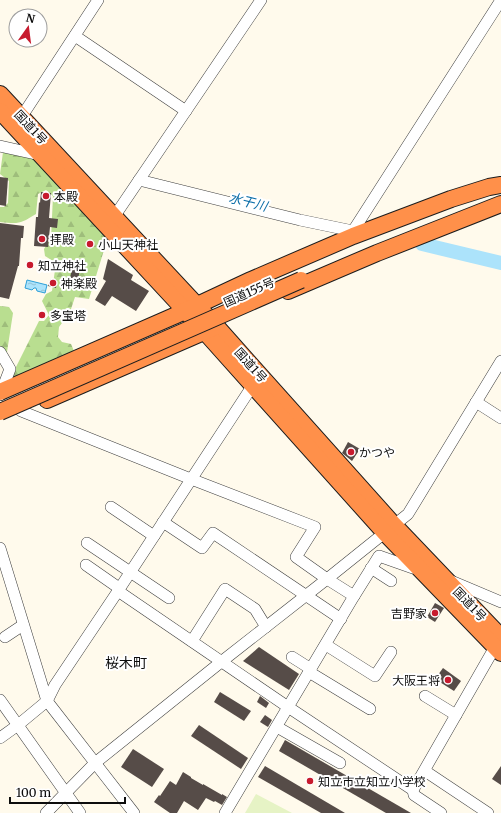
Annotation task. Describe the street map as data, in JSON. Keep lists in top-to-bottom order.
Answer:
{
  "streets": {
    "highway": ["国道1号", "国道155号"]
  },
  "districts": ["桜木町"],
  "water": ["水干川"],
  "places": [
    "本殿",
    "拝殿",
    "小山天神社",
    "知立神社",
    "神楽殿",
    "多宝塔",
    "かつや",
    "吉野家",
    "大阪王将",
    "知立市立知立小学校"
  ],
  "scale_bar": "100 m",
  "north": "top"
}
